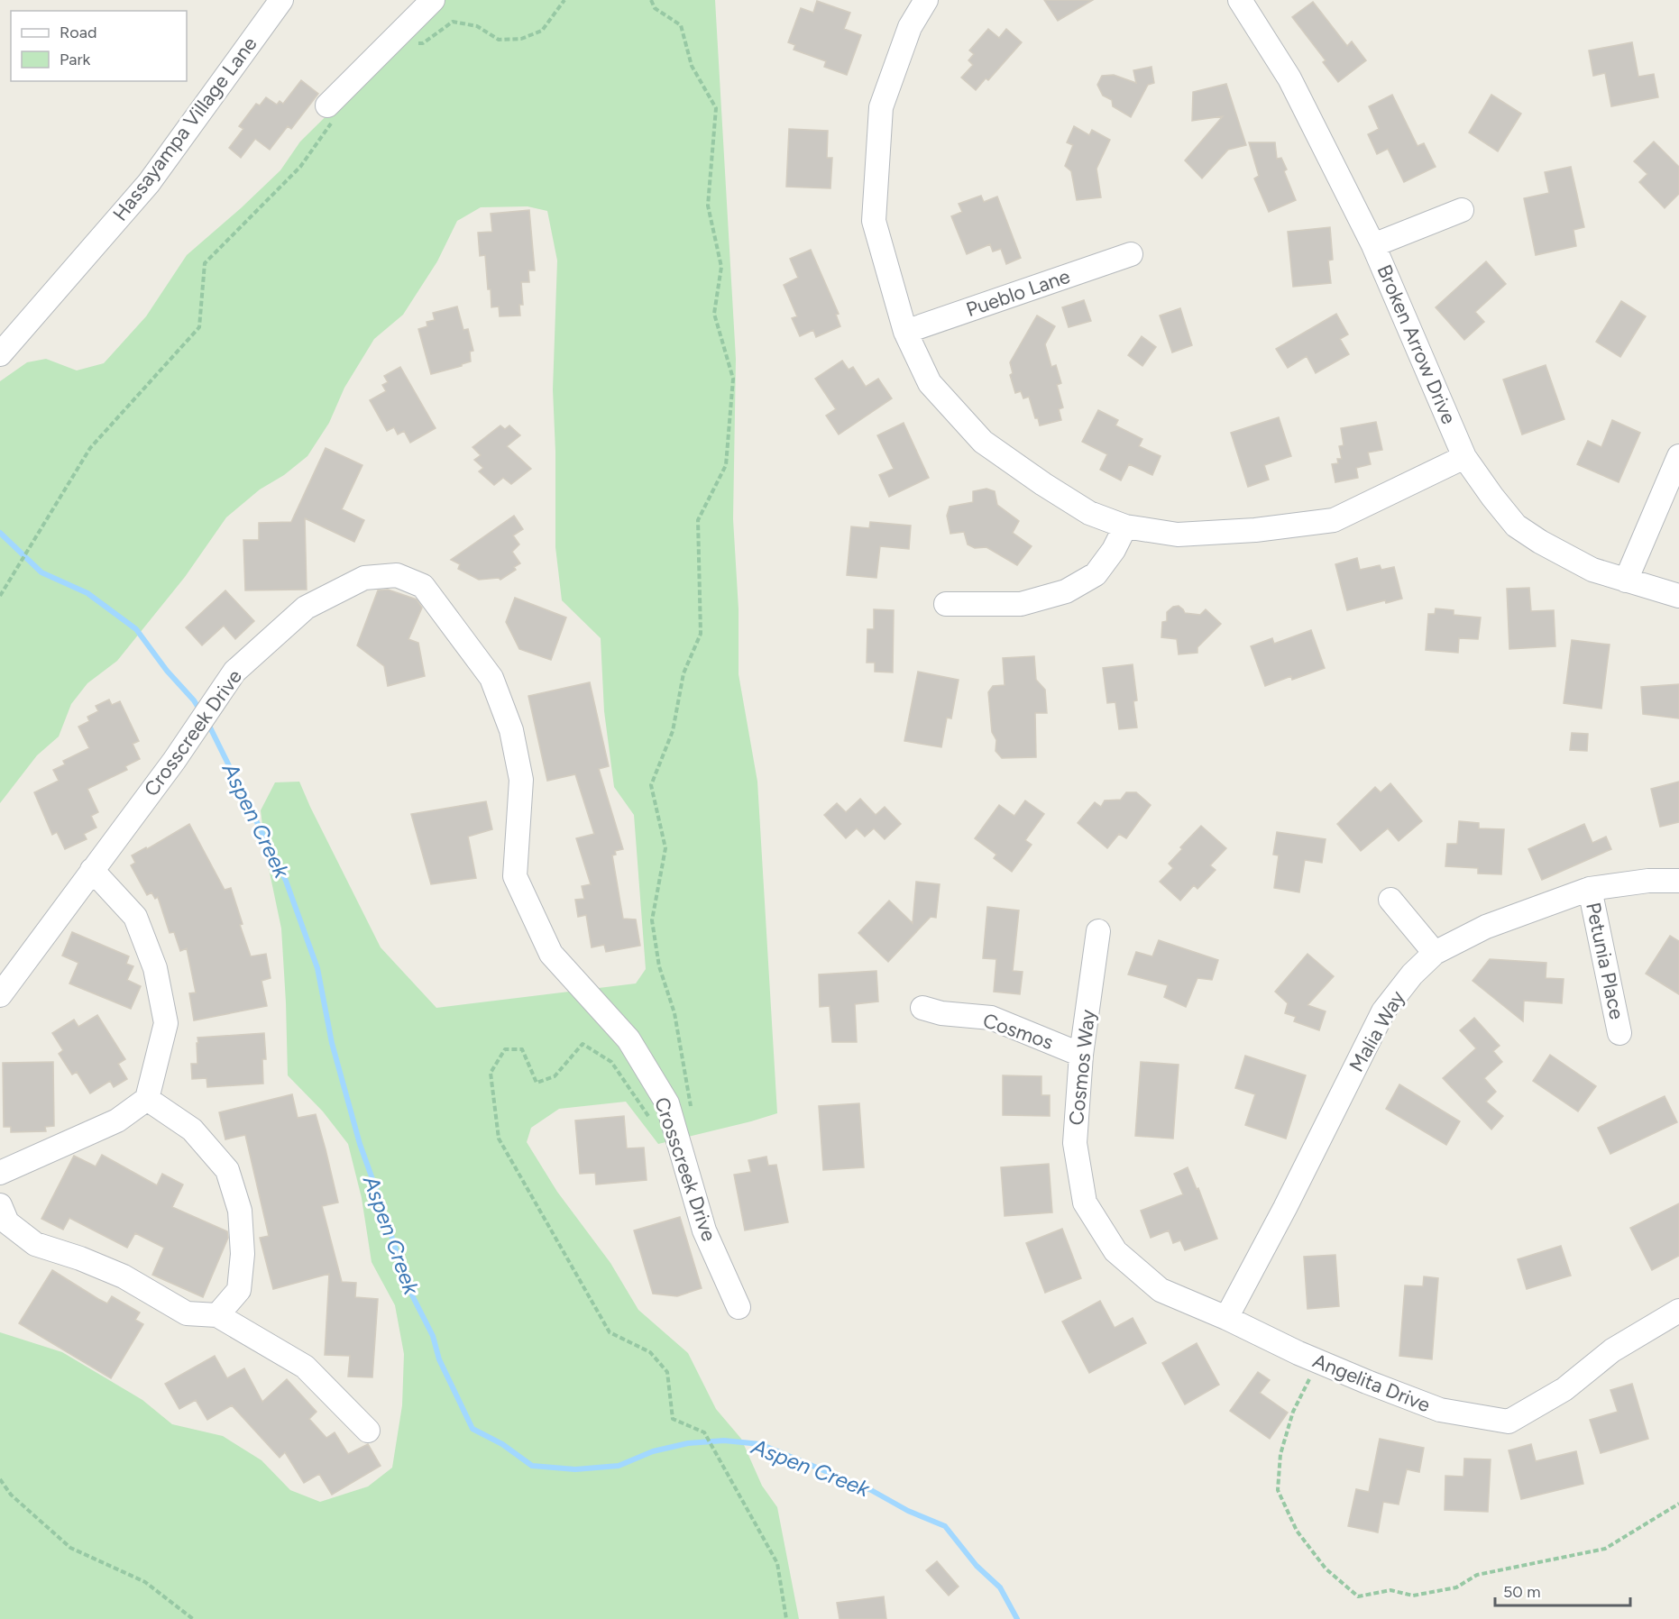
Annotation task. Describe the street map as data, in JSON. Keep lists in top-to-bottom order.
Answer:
{
  "streets": {
    "street": [
      "Hassayampa Village Lane",
      "Pueblo Lane",
      "Broken Arrow Drive",
      "Crosscreek Drive",
      "Petunia Place",
      "Cosmos",
      "Malia Way",
      "Cosmos Way",
      "Angelita Drive"
    ]
  },
  "crossings": [
    ["Petunia Place", "Malia Way"],
    ["Cosmos", "Cosmos Way"],
    ["Malia Way", "Angelita Drive"],
    ["Cosmos Way", "Angelita Drive"]
  ],
  "water": ["Aspen Creek"],
  "legend": ["Road", "Park"],
  "scale_bar": "50 m"
}
